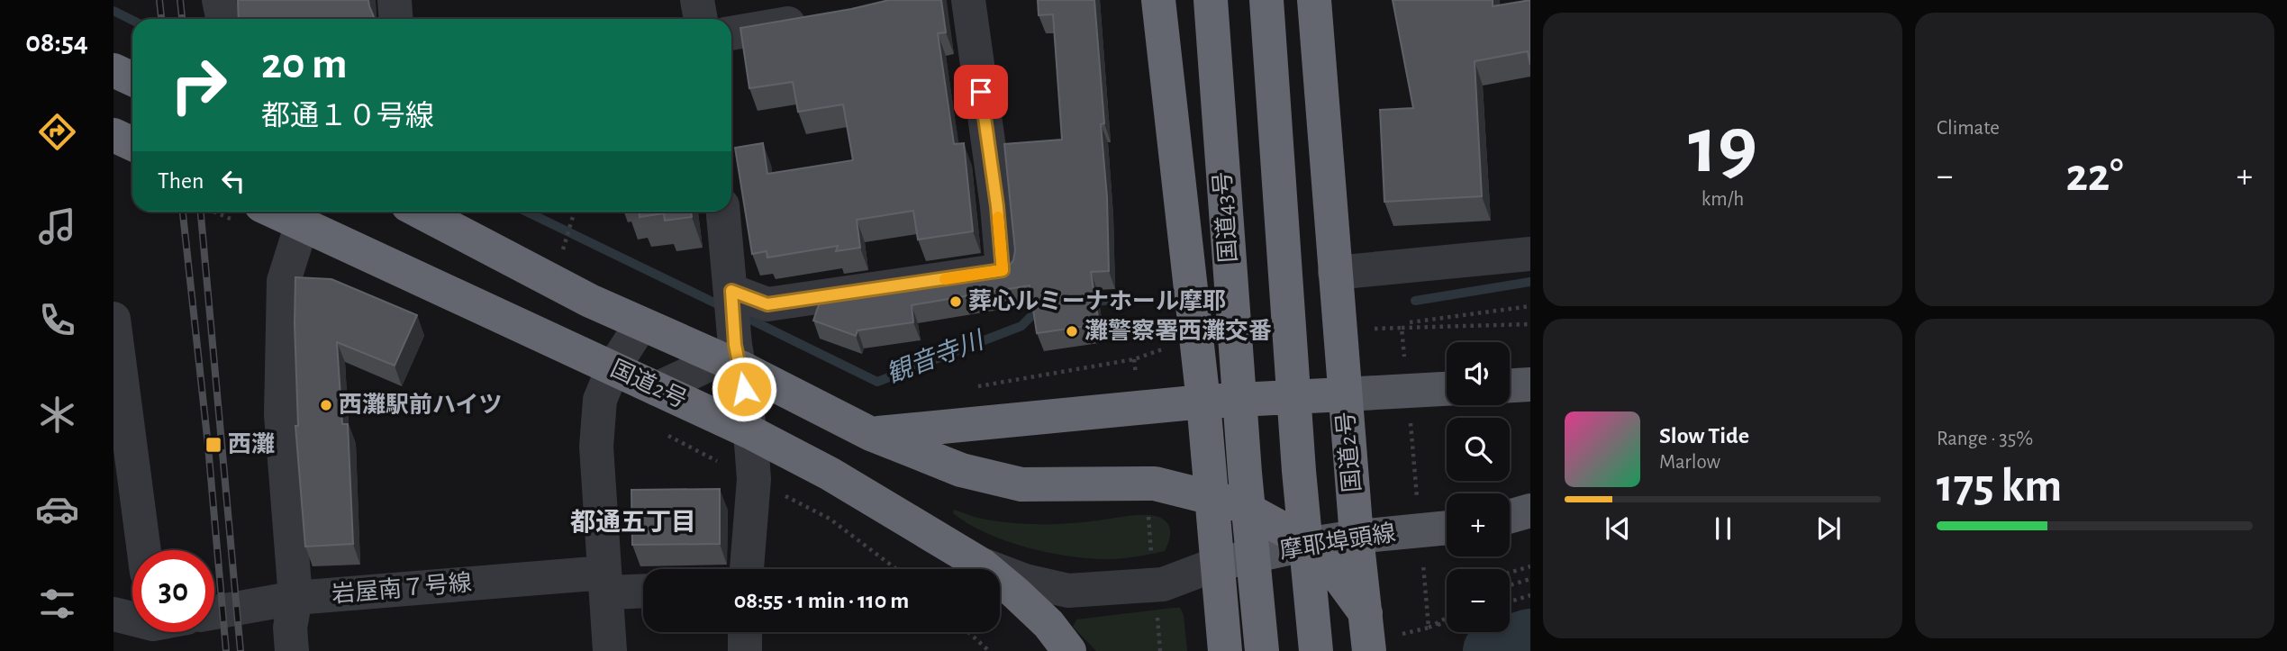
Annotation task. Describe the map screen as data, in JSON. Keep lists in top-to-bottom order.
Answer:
{
  "streets": {
    "highway": ["国道43号", "国道2号"],
    "main road": ["摩耶埠頭線"],
    "street": ["岩屋南７号線"]
  },
  "crossings": [
    ["国道2号", "摩耶埠頭線"]
  ],
  "districts": ["都通五丁目"],
  "water": ["観音寺川"],
  "places": {
    "other": ["葬心ルミーナホール摩耶", "灘警察署西灘交番", "西灘駅前ハイツ"],
    "transit": ["西灘"]
  },
  "page": {
    "tabs": "08:54",
    "tile": [
      ["19", "km/h"],
      "Climate",
      ["Range · 35%", "175 km"]
    ],
    "turn": ["20 m", "都通１０号線"],
    "heat": ["−", "22°", "+"],
    "then": "Then",
    "map_buttons": ["+", "−"],
    "song": ["Slow Tide", "Marlow"],
    "limit": "30",
    "trip": "08:55 · 1 min · 110 m"
  }
}
